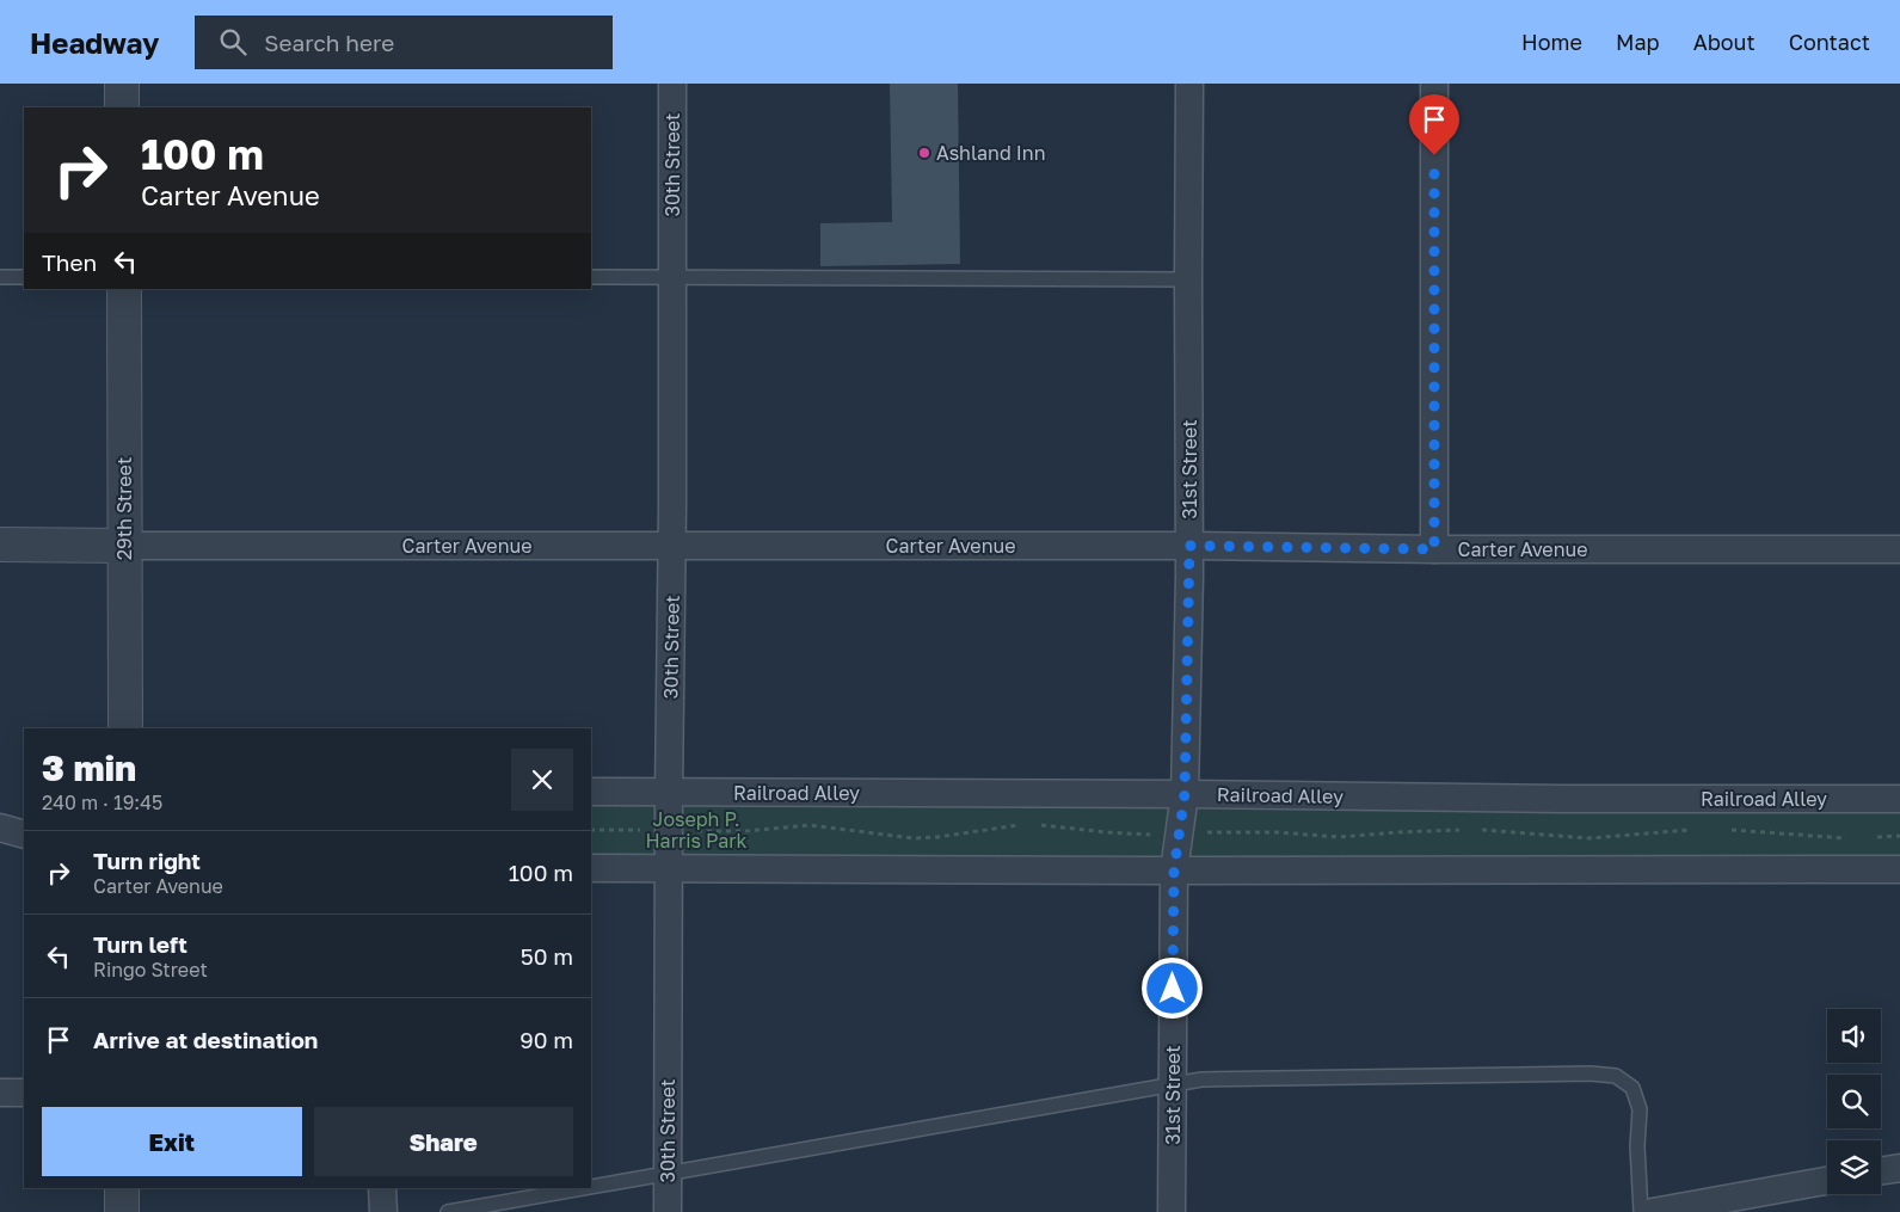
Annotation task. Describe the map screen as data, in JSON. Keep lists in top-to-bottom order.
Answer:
{
  "streets": {
    "street": [
      "30th Street",
      "31st Street",
      "29th Street",
      "Carter Avenue",
      "Railroad Alley"
    ]
  },
  "crossings": [
    ["30th Street", "Carter Avenue"],
    ["30th Street", "Railroad Alley"],
    ["31st Street", "Carter Avenue"],
    ["31st Street", "Railroad Alley"],
    ["29th Street", "Carter Avenue"]
  ],
  "parks": ["Joseph P. Harris Park"],
  "places": ["Ashland Inn"],
  "page": {
    "header": "Headway",
    "search": "Search here",
    "nav": [
      "Home",
      "Map",
      "About",
      "Contact"
    ],
    "turn": ["100 m", "Carter Avenue"],
    "then": "Then",
    "heading": ["3 min", "240 m · 19:45"],
    "list": [
      {
        "name": "Turn right",
        "note": "Carter Avenue",
        "value": "100 m"
      },
      {
        "name": "Turn left",
        "note": "Ringo Street",
        "value": "50 m"
      },
      {
        "name": "Arrive at destination",
        "value": "90 m"
      }
    ],
    "buttons": ["Exit", "Share"]
  }
}
